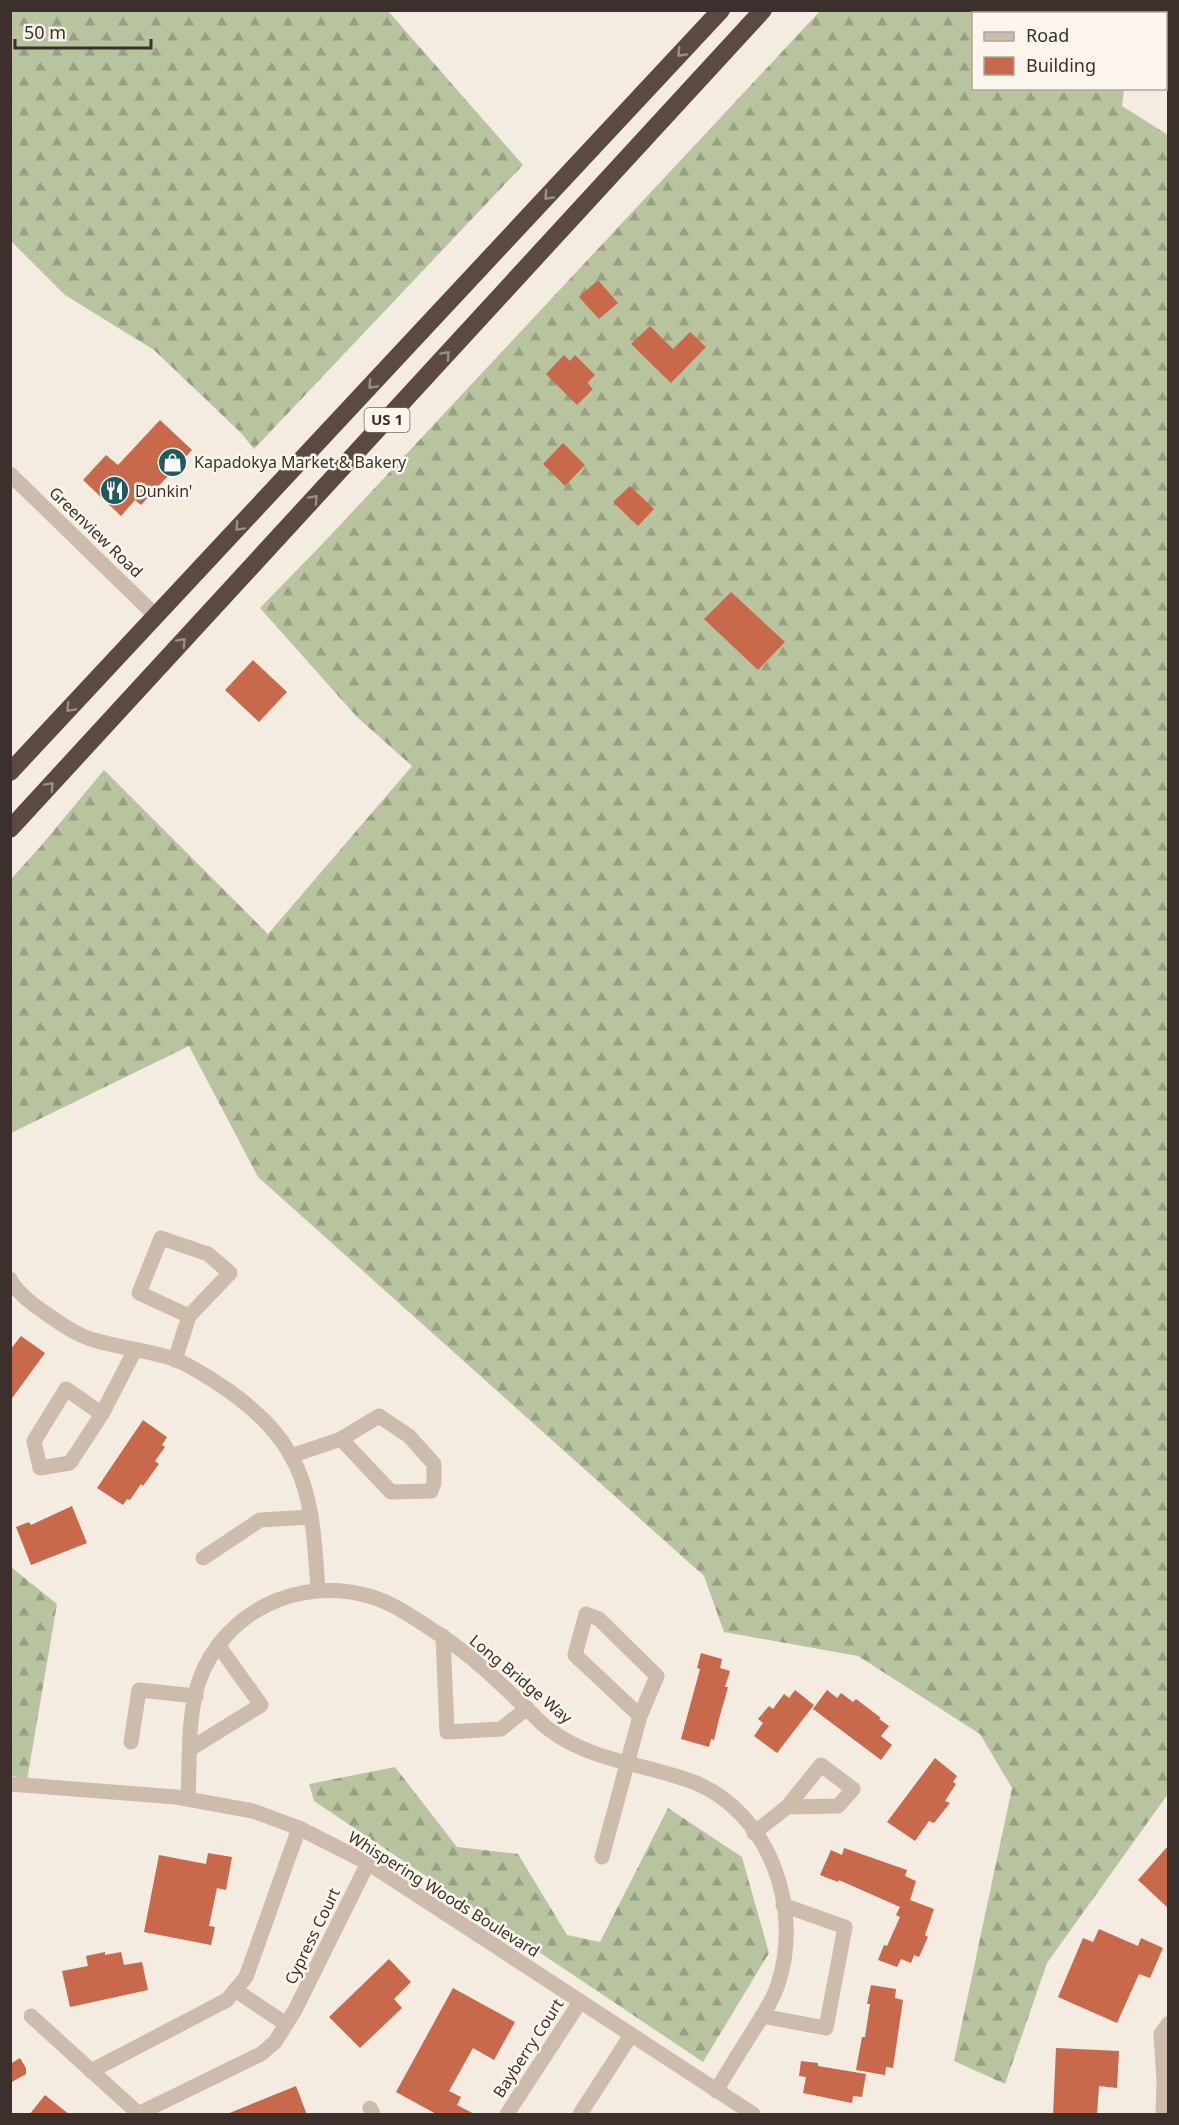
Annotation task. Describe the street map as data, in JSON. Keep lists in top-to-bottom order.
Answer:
{
  "streets": {
    "highway": ["US 1"],
    "street": [
      "Greenview Road",
      "Long Bridge Way",
      "Whispering Woods Boulevard",
      "Cypress Court",
      "Bayberry Court"
    ]
  },
  "crossings": [
    ["US 1", "Greenview Road"],
    ["Long Bridge Way", "Whispering Woods Boulevard"],
    ["Whispering Woods Boulevard", "Cypress Court"],
    ["Whispering Woods Boulevard", "Bayberry Court"]
  ],
  "places": {
    "shop": ["Kapadokya Market & Bakery"],
    "restaurant": ["Dunkin'"]
  },
  "legend": ["Road", "Building"],
  "scale_bar": "50 m"
}
